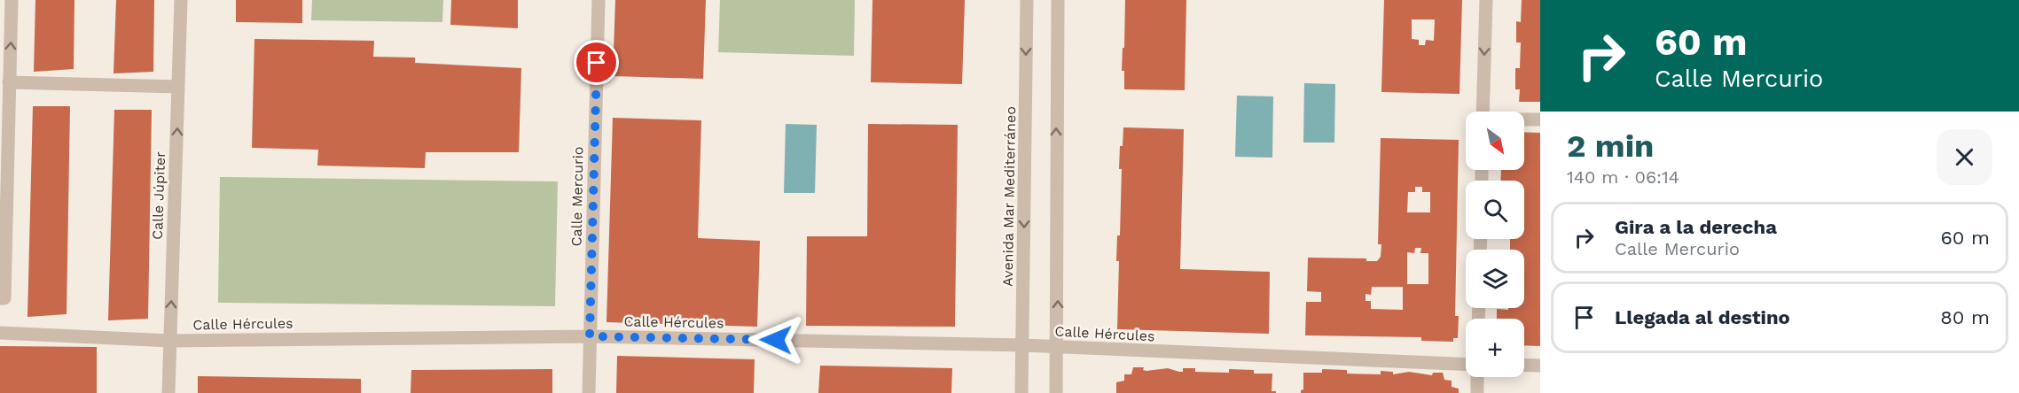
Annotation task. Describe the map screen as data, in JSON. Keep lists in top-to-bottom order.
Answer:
{
  "streets": {
    "street": [
      "Calle Júpiter",
      "Calle Mercurio",
      "Avenida Mar Mediterráneo",
      "Calle Hércules"
    ]
  },
  "crossings": [
    ["Calle Júpiter", "Calle Hércules"],
    ["Calle Mercurio", "Calle Hércules"],
    ["Avenida Mar Mediterráneo", "Calle Hércules"]
  ],
  "one_way": ["Calle Júpiter"],
  "north": "bottom right",
  "page": {
    "turn": ["60 m", "Calle Mercurio"],
    "map_buttons": "+",
    "heading": ["2 min", "140 m · 06:14"],
    "list": [
      {
        "name": "Gira a la derecha",
        "note": "Calle Mercurio",
        "value": "60 m"
      },
      {
        "name": "Llegada al destino",
        "value": "80 m"
      }
    ]
  }
}
